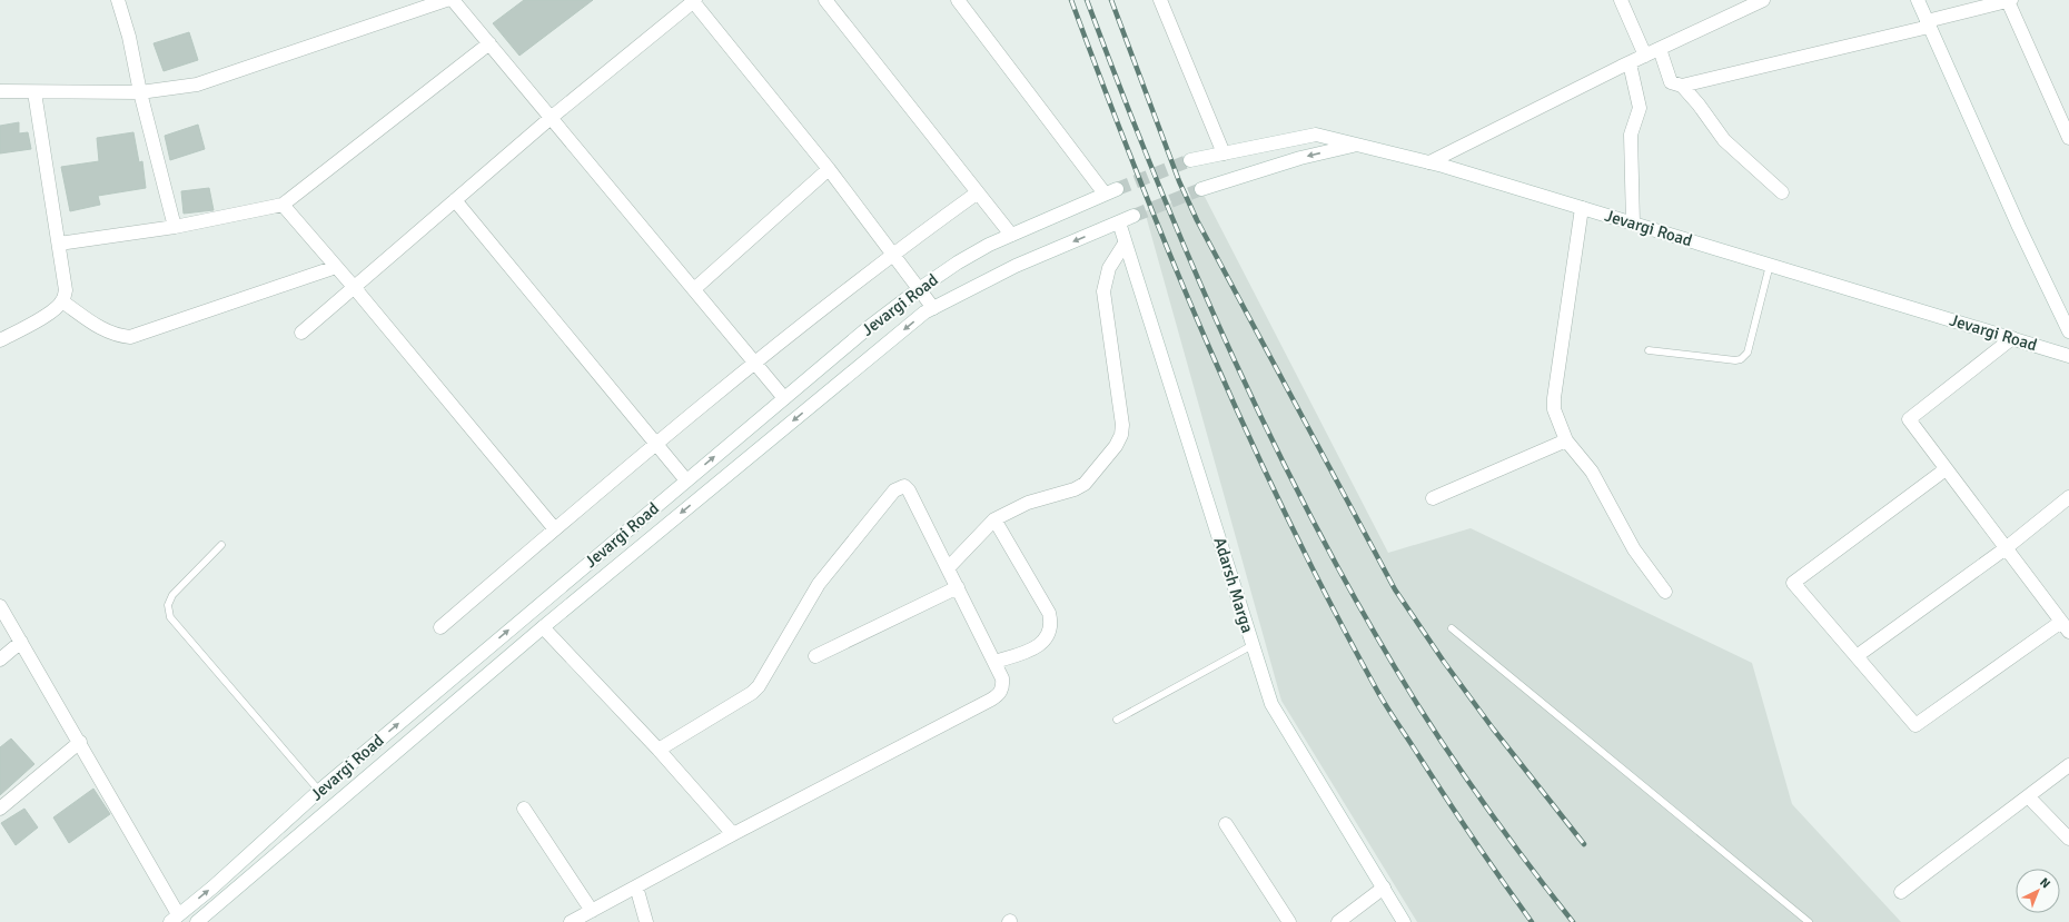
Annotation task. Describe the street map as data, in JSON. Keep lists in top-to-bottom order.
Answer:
{
  "streets": {
    "street": ["Jevargi Road", "Adarsh Marga"]
  },
  "north": "top right"
}
